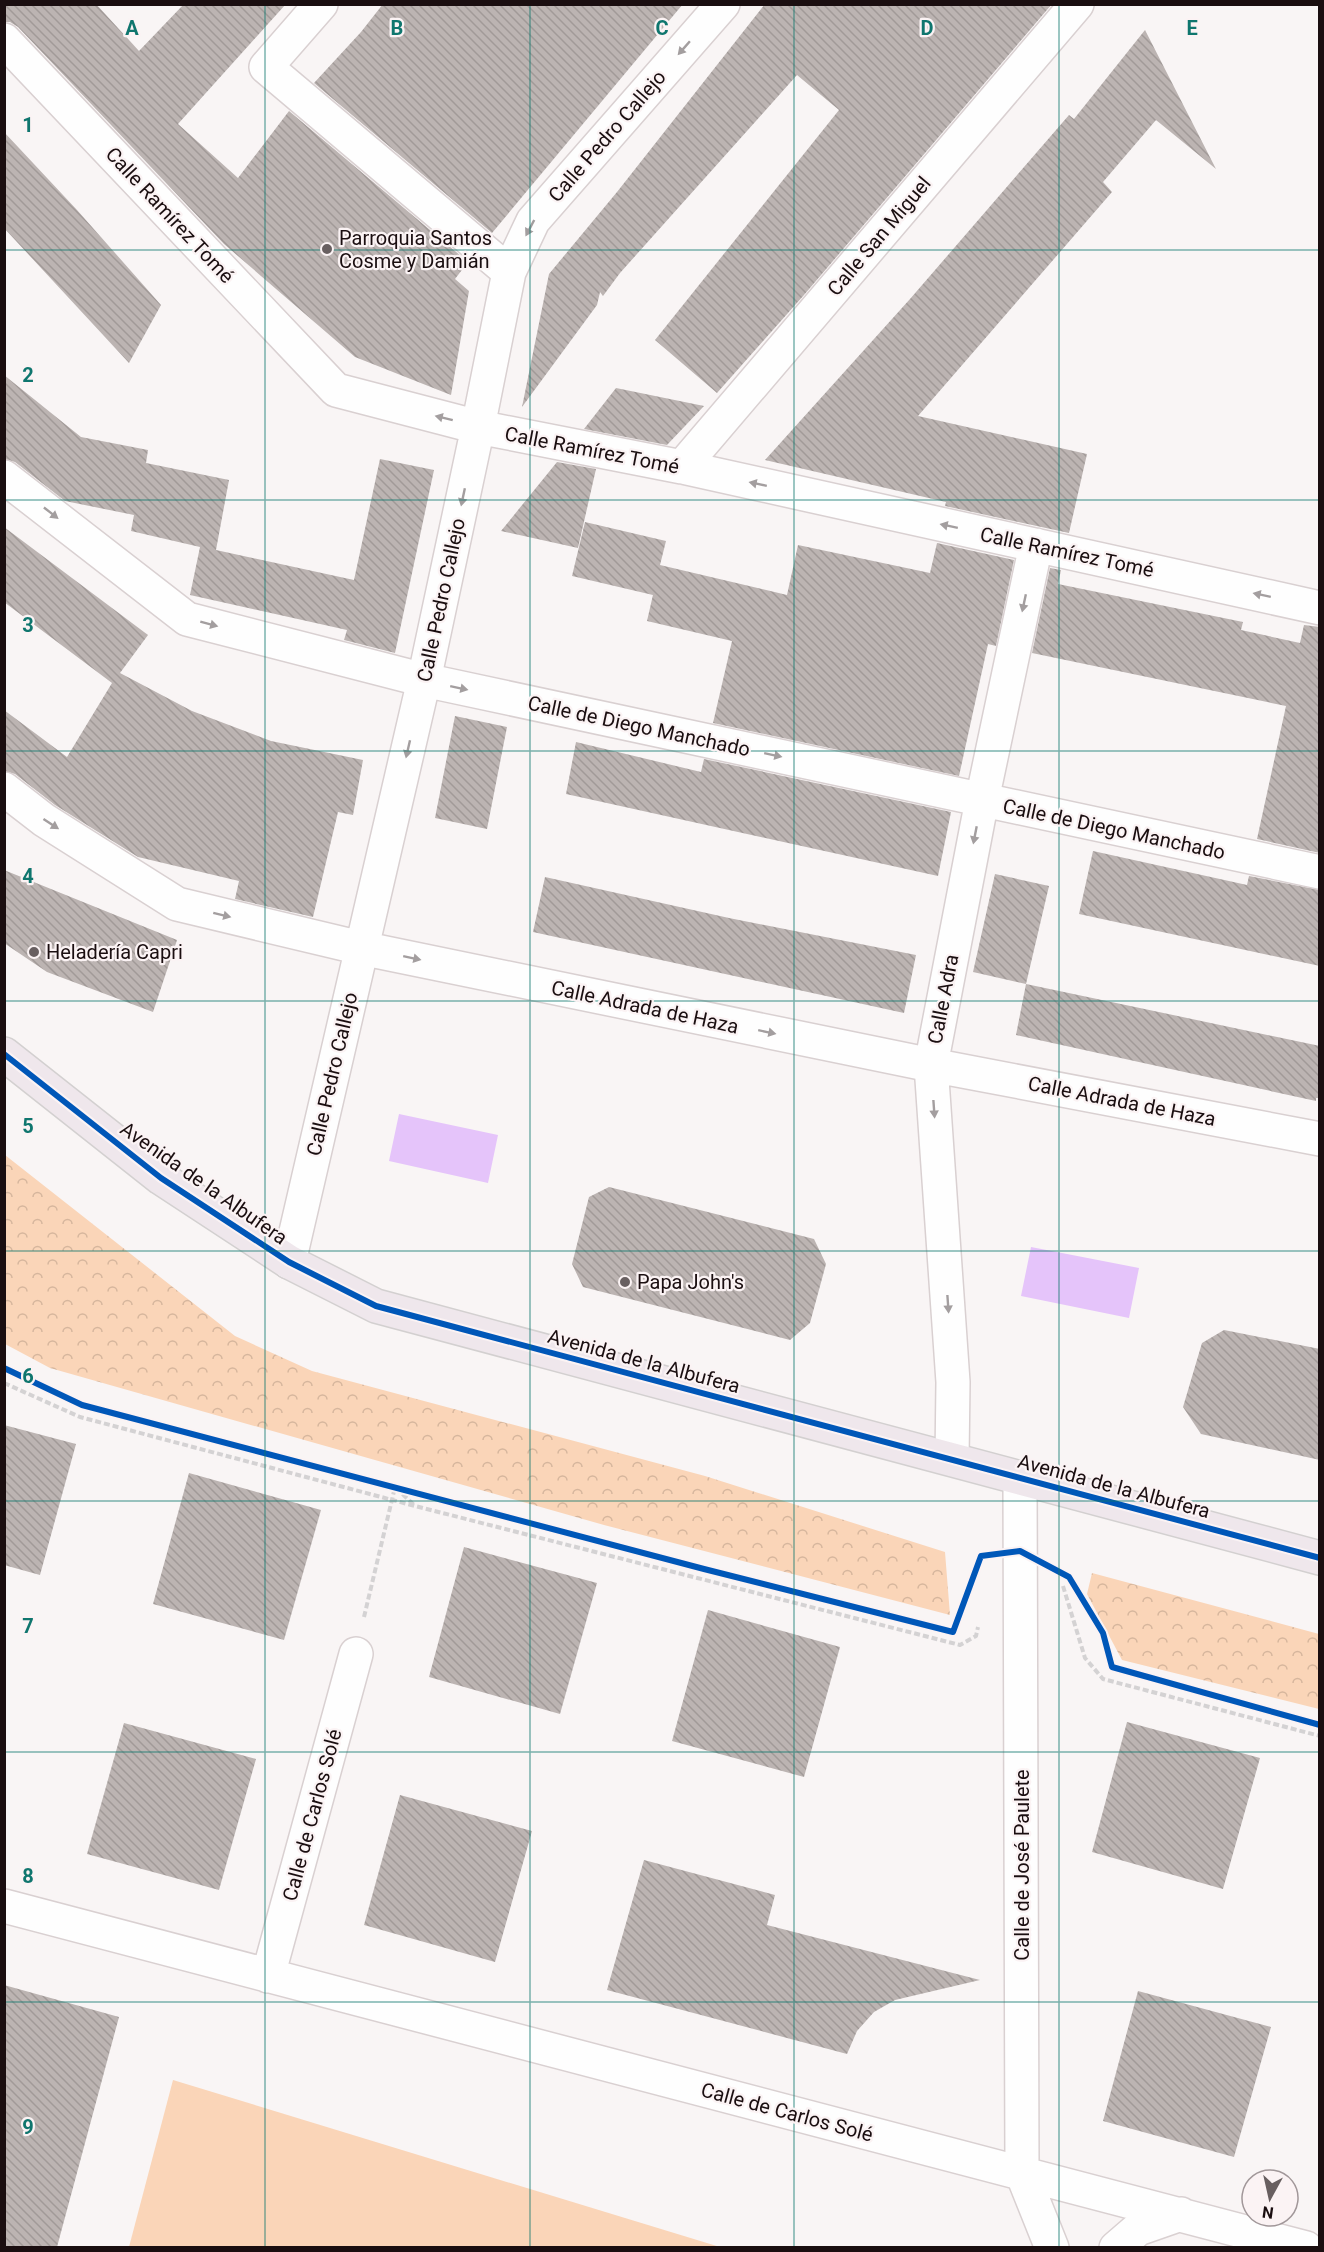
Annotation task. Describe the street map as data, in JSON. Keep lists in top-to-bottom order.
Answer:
{
  "streets": {
    "main road": ["Avenida de la Albufera"],
    "street": [
      "Calle Pedro Callejo",
      "Calle Ramírez Tomé",
      "Calle San Miguel",
      "Calle de Diego Manchado",
      "Calle Adra",
      "Calle Adrada de Haza",
      "Calle de Carlos Solé",
      "Calle de José Paulete"
    ]
  },
  "crossings": [
    ["Calle Pedro Callejo", "Calle Ramírez Tomé"],
    ["Calle Pedro Callejo", "Calle de Diego Manchado"],
    ["Calle Pedro Callejo", "Calle Adrada de Haza"],
    ["Calle Pedro Callejo", "Avenida de la Albufera"],
    ["Calle Ramírez Tomé", "Calle San Miguel"],
    ["Calle Ramírez Tomé", "Calle Adra"],
    ["Calle de Diego Manchado", "Calle Adra"],
    ["Calle Adra", "Calle Adrada de Haza"],
    ["Calle Adra", "Avenida de la Albufera"],
    ["Avenida de la Albufera", "Calle de José Paulete"],
    ["Calle de Carlos Solé", "Calle de José Paulete"]
  ],
  "one_way": [
    "Calle Pedro Callejo",
    "Calle Ramírez Tomé",
    "Calle de Diego Manchado",
    "Calle Adra",
    "Calle Adrada de Haza"
  ],
  "places": ["Parroquia Santos Cosme y Damián", "Heladería Capri", "Papa John's"],
  "north": "bottom",
  "grid": {
    "columns": [
      "A",
      "B",
      "C",
      "D",
      "E"
    ],
    "rows": [
      "1",
      "2",
      "3",
      "4",
      "5",
      "6",
      "7",
      "8",
      "9"
    ]
  }
}
